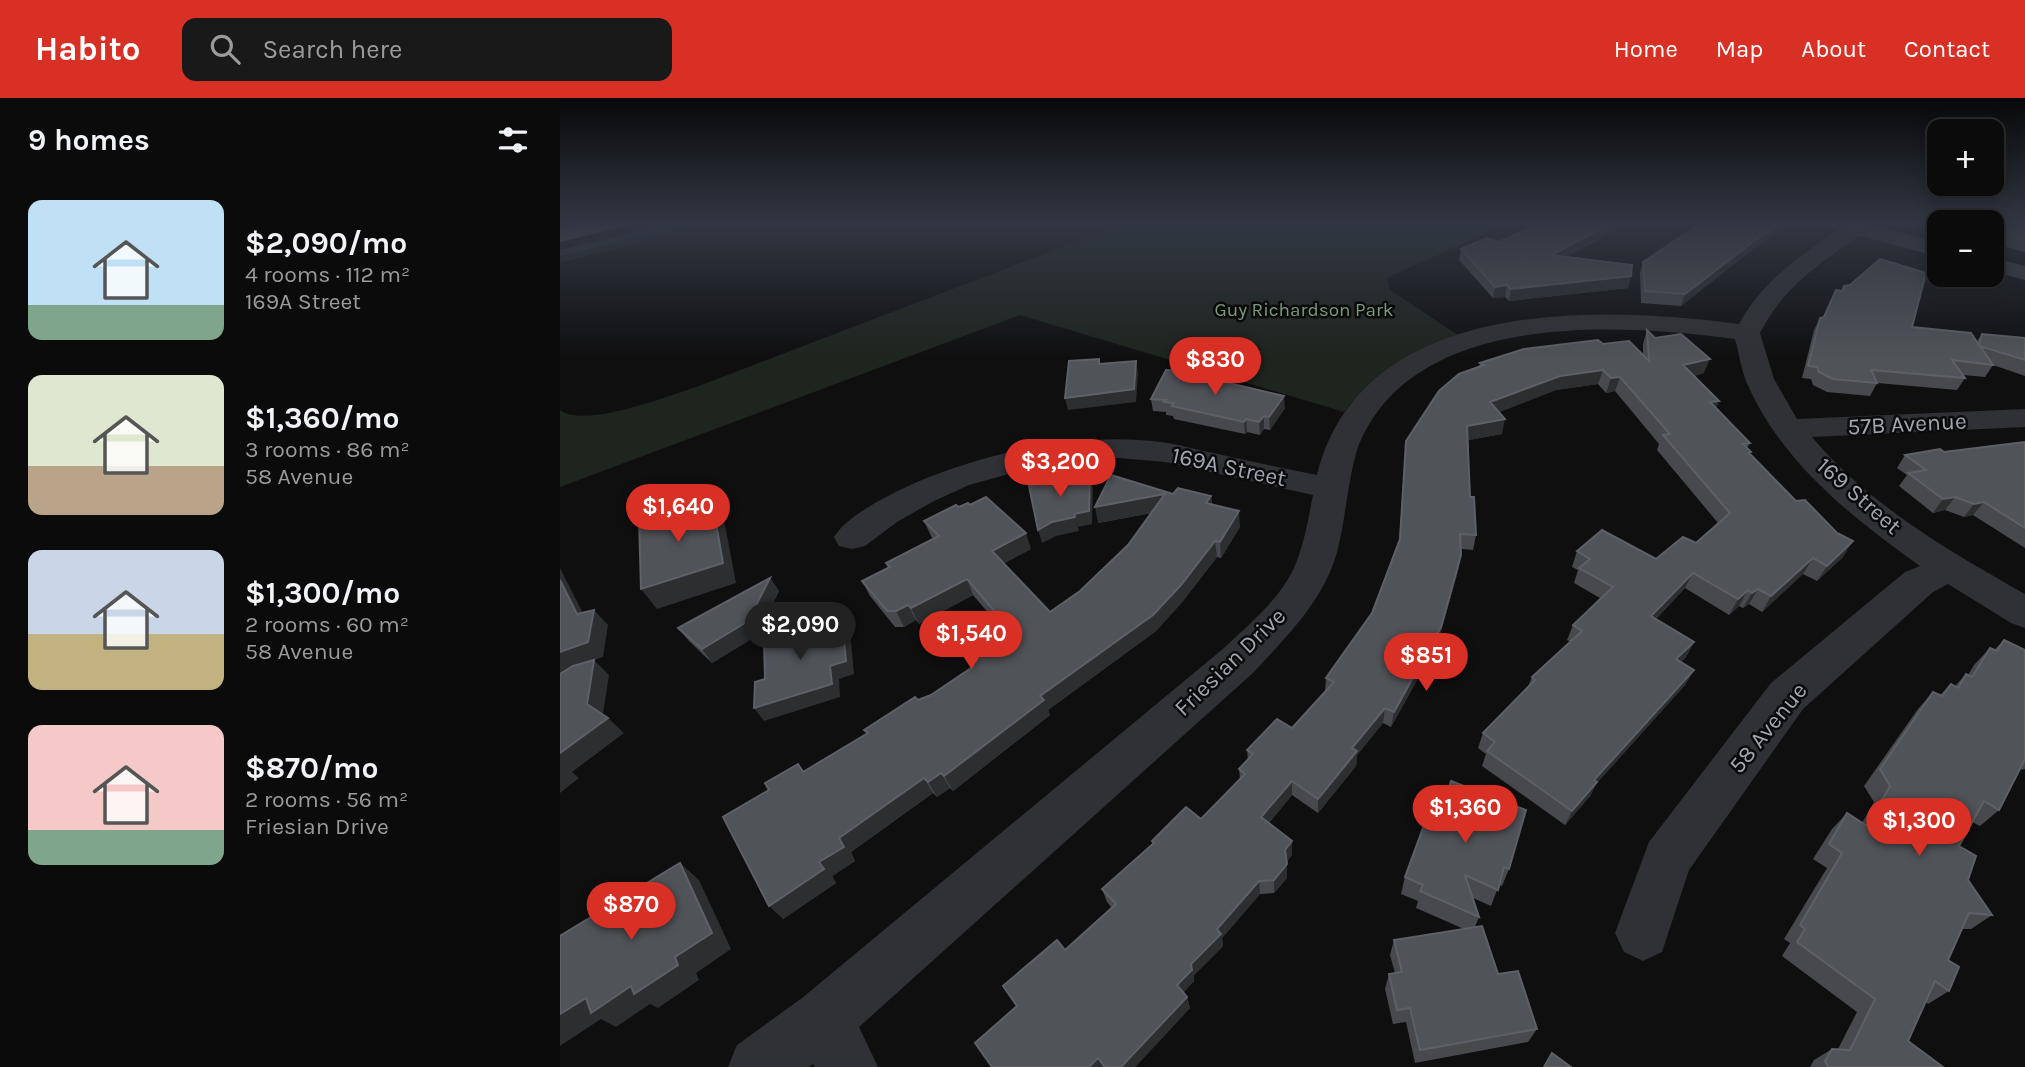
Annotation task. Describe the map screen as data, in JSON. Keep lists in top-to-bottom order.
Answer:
{
  "streets": {
    "street": [
      "57B Avenue",
      "169A Street",
      "169 Street",
      "Friesian Drive",
      "58 Avenue"
    ]
  },
  "crossings": [
    ["57B Avenue", "169 Street"],
    ["169A Street", "Friesian Drive"],
    ["169 Street", "Friesian Drive"],
    ["169 Street", "58 Avenue"]
  ],
  "parks": ["Guy Richardson Park"],
  "page": {
    "header": "Habito",
    "search": "Search here",
    "nav": [
      "Home",
      "Map",
      "About",
      "Contact"
    ],
    "heading": "9 homes",
    "map_buttons": ["+", "−"],
    "list": [
      {
        "name": "$2,090/mo",
        "note": "4 rooms · 112 m² · 169A Street"
      },
      {
        "name": "$1,360/mo",
        "note": "3 rooms · 86 m² · 58 Avenue"
      },
      {
        "name": "$1,300/mo",
        "note": "2 rooms · 60 m² · 58 Avenue"
      },
      {
        "name": "$870/mo",
        "note": "2 rooms · 56 m² · Friesian Drive"
      }
    ],
    "price": [
      "$830",
      "$3,200",
      "$1,640",
      "$2,090",
      "$1,540",
      "$851",
      "$1,360",
      "$1,300",
      "$870"
    ]
  }
}
